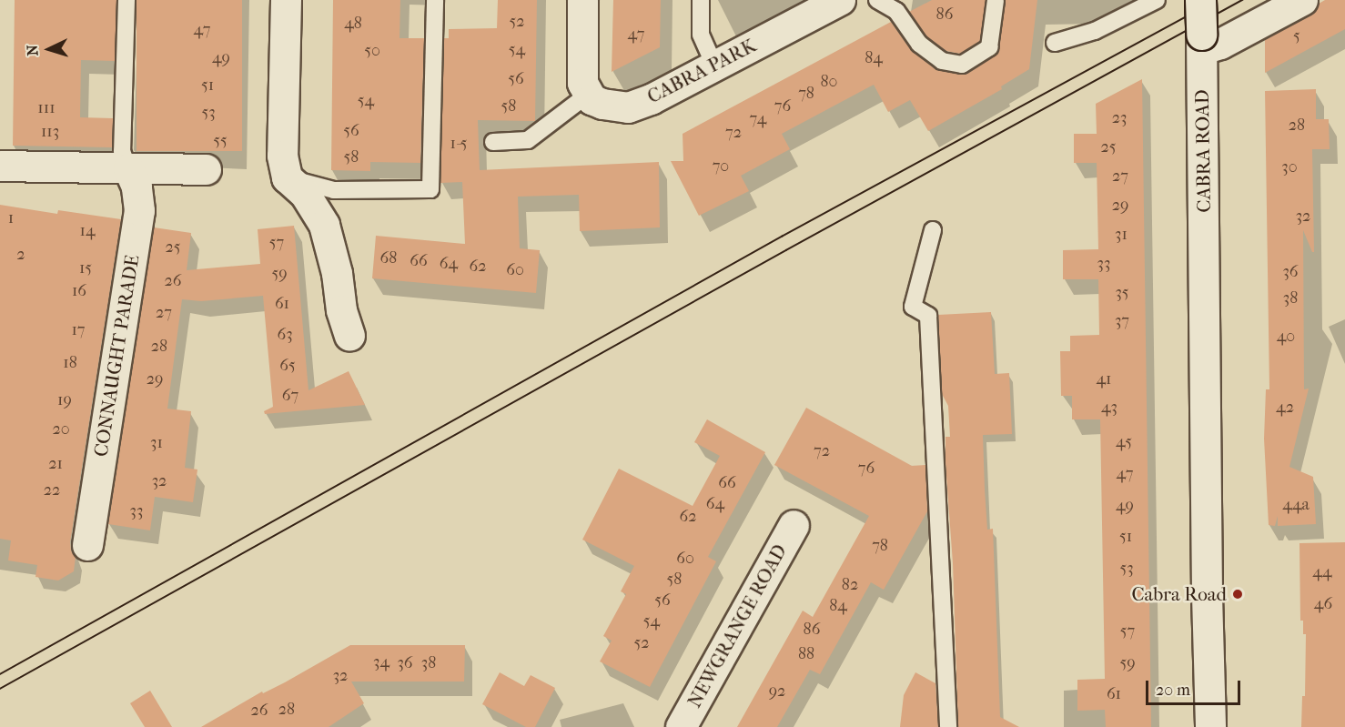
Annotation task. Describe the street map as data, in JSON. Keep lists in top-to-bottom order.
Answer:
{
  "streets": {
    "street": [
      "CABRA PARK",
      "CABRA ROAD",
      "CONNAUGHT PARADE",
      "NEWGRANGE ROAD"
    ]
  },
  "places": ["Cabra Road"],
  "house_numbers": [
    "86",
    "52",
    "48",
    "47",
    "47",
    "5",
    "54",
    "50",
    "49",
    "84",
    "56",
    "80",
    "51",
    "78",
    "54",
    "58",
    "76",
    "111",
    "53",
    "23",
    "74",
    "28",
    "56",
    "113",
    "72",
    "55",
    "1-5",
    "25",
    "58",
    "70",
    "30",
    "27",
    "29",
    "32",
    "1",
    "14",
    "31",
    "57",
    "25",
    "2",
    "68",
    "66",
    "64",
    "33",
    "62",
    "15",
    "60",
    "36",
    "59",
    "26",
    "16",
    "35",
    "38",
    "61",
    "27",
    "37",
    "17",
    "63",
    "40",
    "28",
    "18",
    "65",
    "29",
    "41",
    "67",
    "19",
    "43",
    "42",
    "20",
    "45",
    "31",
    "72",
    "21",
    "76",
    "47",
    "32",
    "66",
    "22",
    "64",
    "44a",
    "49",
    "33",
    "62",
    "51",
    "78",
    "60",
    "53",
    "44",
    "58",
    "82",
    "56",
    "46",
    "84",
    "54",
    "86",
    "57",
    "52",
    "88",
    "34",
    "36",
    "38",
    "59",
    "32",
    "92",
    "61",
    "28",
    "26"
  ],
  "scale_bar": "20 m",
  "north": "left"
}
